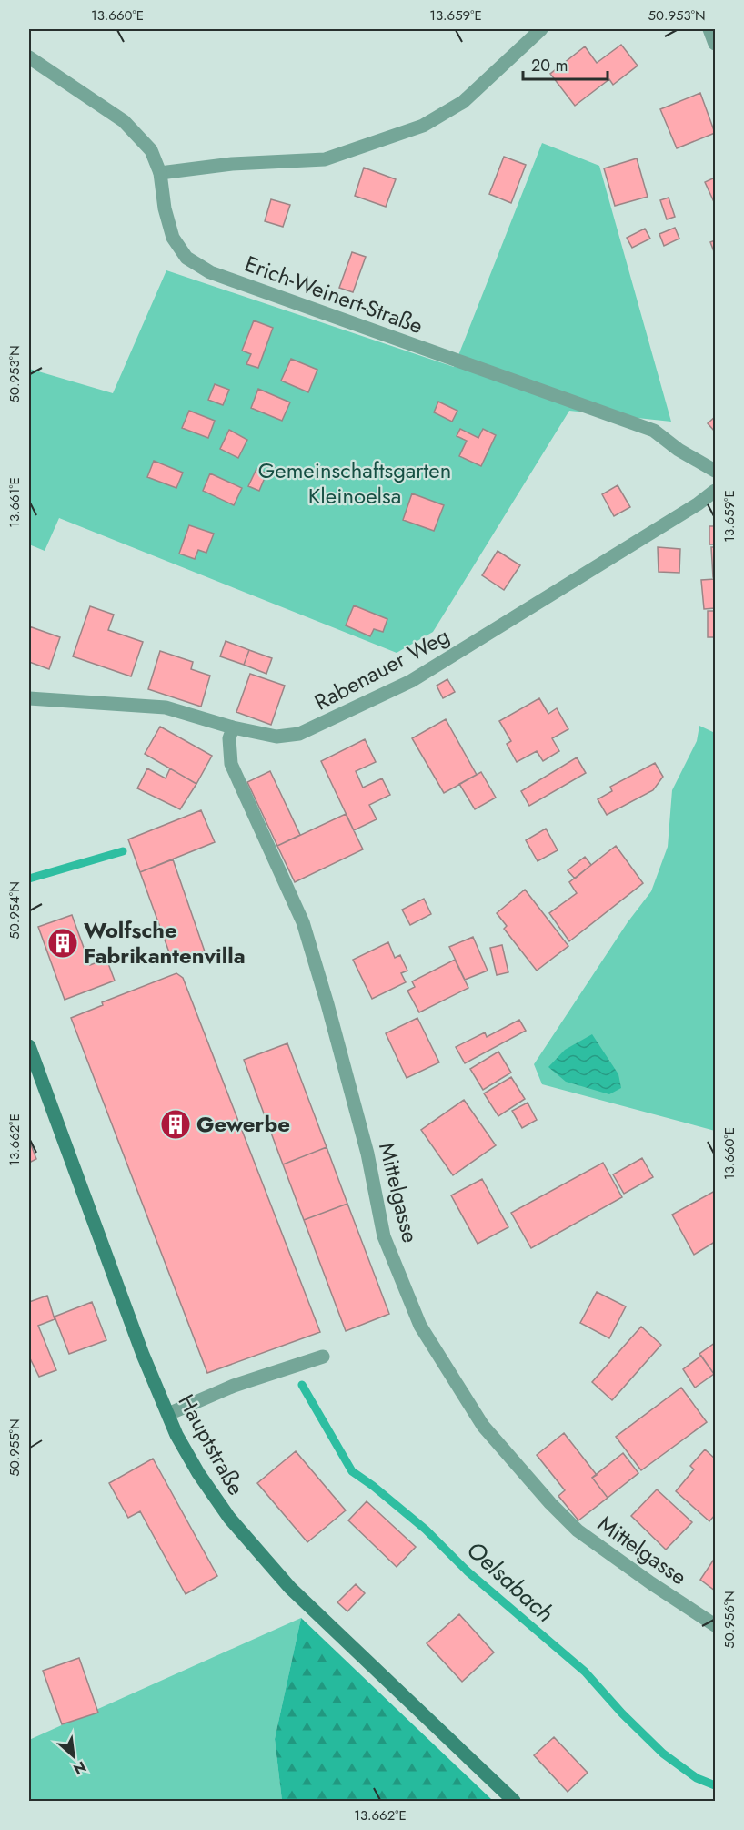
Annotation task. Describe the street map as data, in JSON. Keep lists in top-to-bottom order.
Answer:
{
  "streets": {
    "main road": ["Hauptstraße"],
    "street": ["Erich-Weinert-Straße", "Rabenauer Weg", "Mittelgasse"]
  },
  "crossings": [
    ["Rabenauer Weg", "Mittelgasse"]
  ],
  "water": ["Oelsabach"],
  "parks": ["Gemeinschaftsgarten Kleinoelsa"],
  "places": {
    "building": ["Wolfsche Fabrikantenvilla", "Gewerbe"]
  },
  "scale_bar": "20 m",
  "north": "bottom right",
  "coordinates": [
    "13.660°E",
    "13.659°E",
    "50.953°N",
    "13.661°E",
    "50.954°N",
    "13.662°E",
    "50.955°N",
    "50.956°N"
  ]
}
